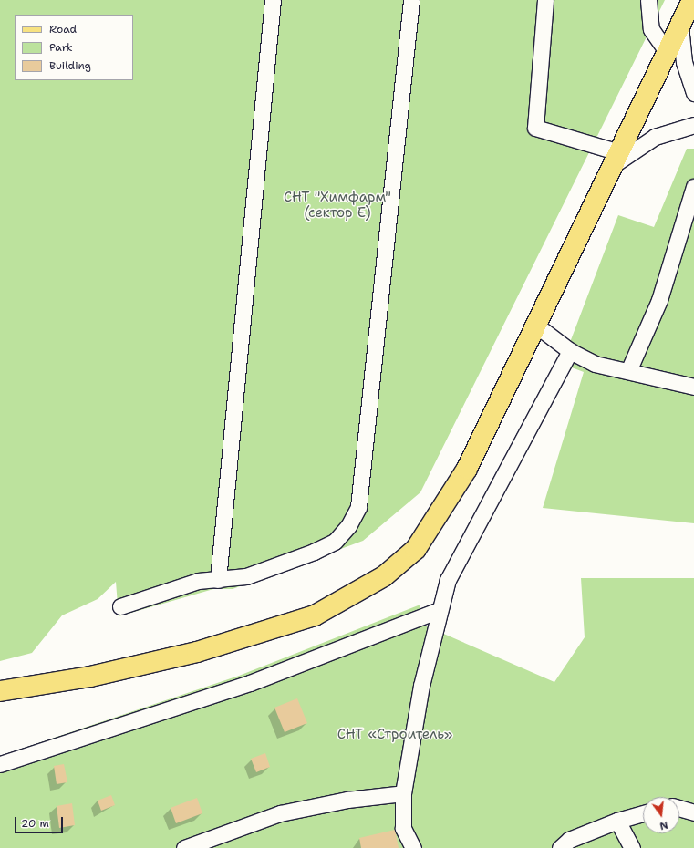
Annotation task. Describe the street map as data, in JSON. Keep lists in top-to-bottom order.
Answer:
{
  "parks": ["СНТ \"Химфарм\" (сектор Е)", "СНТ «Строитель»"],
  "legend": ["Road", "Park", "Building"],
  "scale_bar": "20 m",
  "north": "bottom"
}
